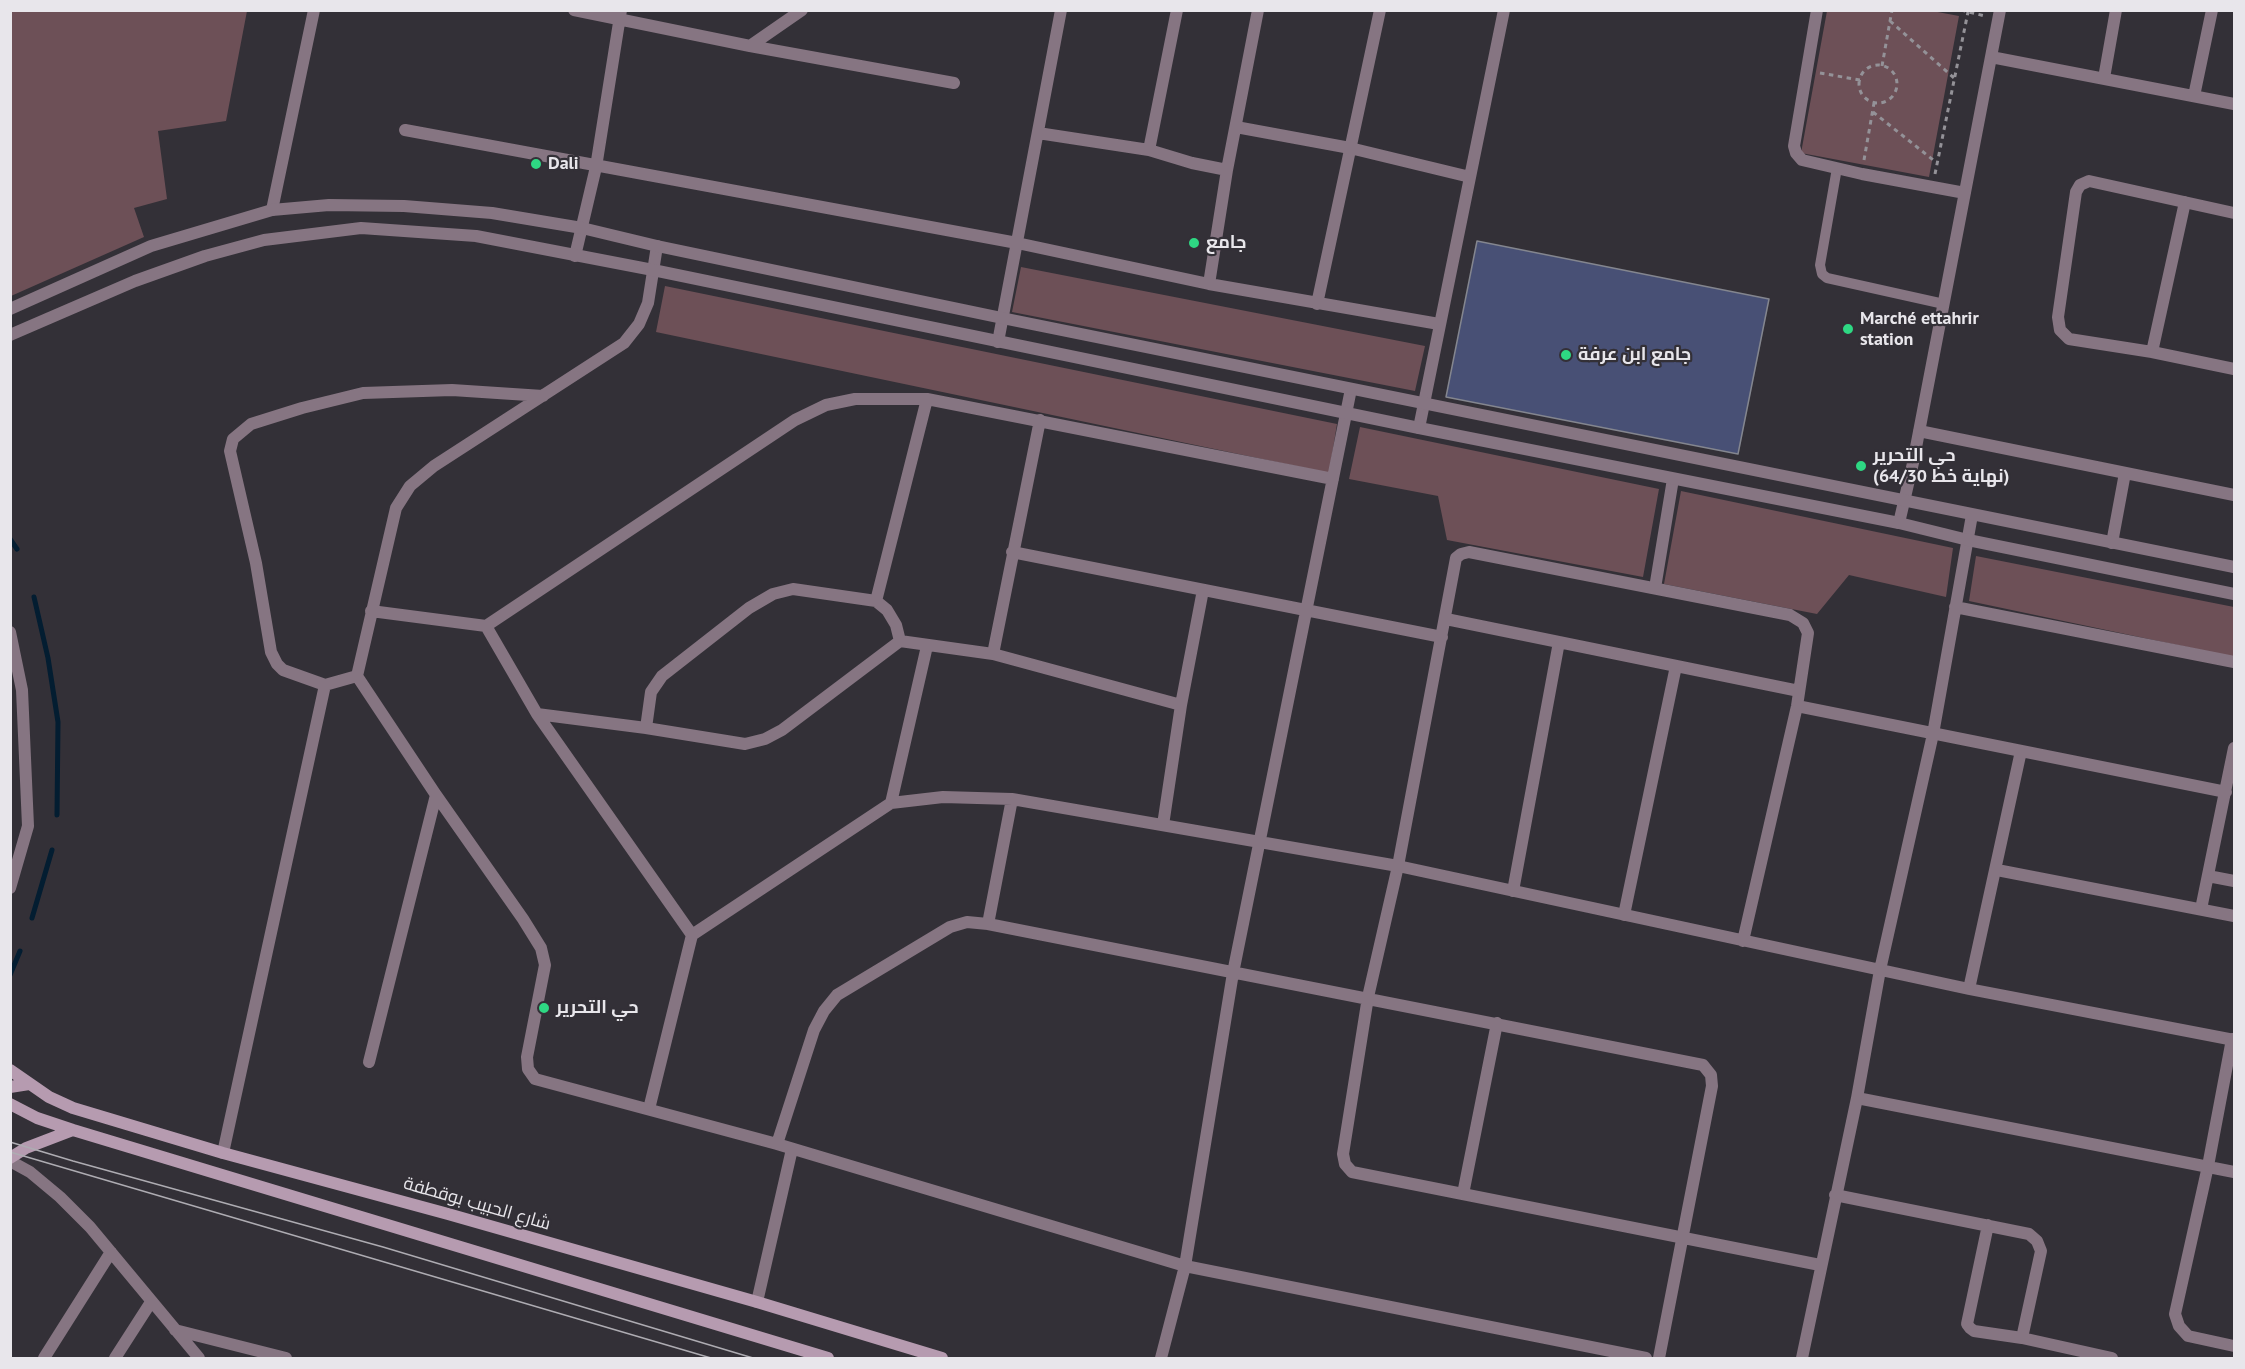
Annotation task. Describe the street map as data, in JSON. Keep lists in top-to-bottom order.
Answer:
{
  "streets": {
    "main road": ["شارع الحبيب بوقطفة"]
  },
  "places": [
    "Dali",
    "جامع",
    "Marché ettahrir station",
    "جامع ابن عرفة",
    "حي التحرير (نهاية خط 64/30)",
    "حي التحرير"
  ]
}
